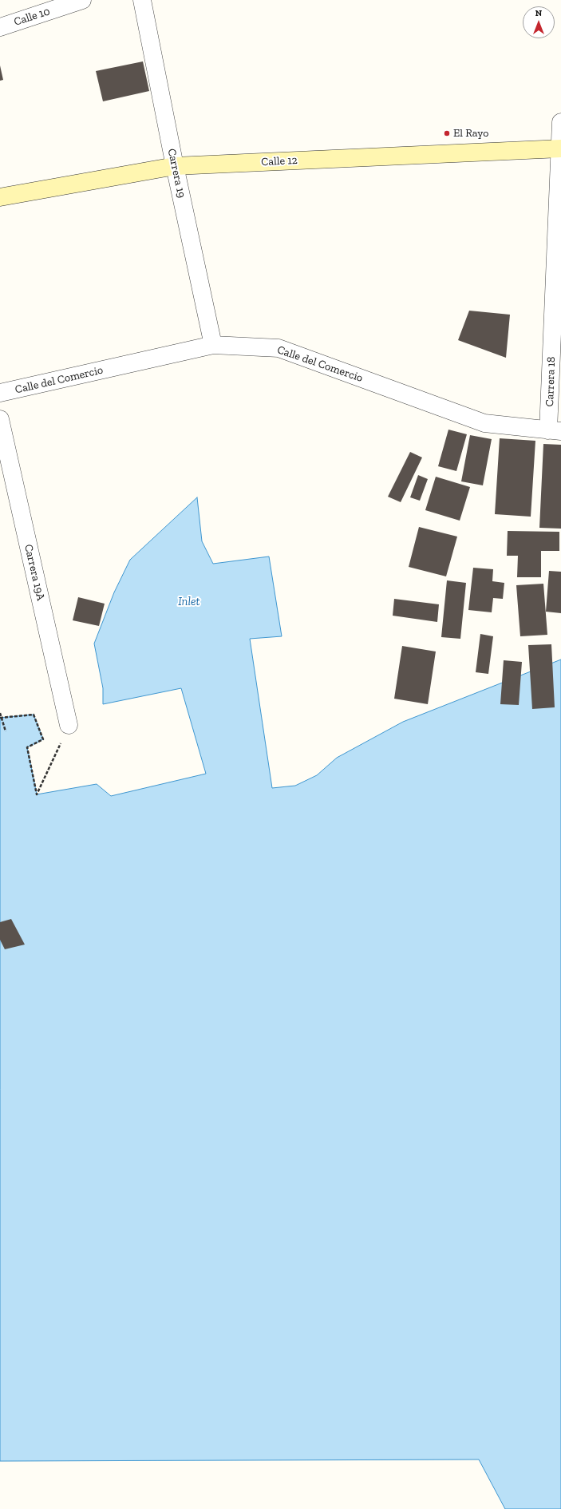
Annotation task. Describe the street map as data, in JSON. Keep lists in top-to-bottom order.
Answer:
{
  "streets": {
    "main road": ["Calle 12"],
    "street": [
      "Calle 10",
      "Carrera 19",
      "Calle del Comercio",
      "Carrera 18",
      "Carrera 19A"
    ]
  },
  "crossings": [
    ["Calle 12", "Carrera 19"],
    ["Calle 12", "Carrera 18"],
    ["Carrera 19", "Calle del Comercio"],
    ["Calle del Comercio", "Carrera 18"]
  ],
  "water": ["Inlet"],
  "places": ["El Rayo"],
  "north": "top"
}
